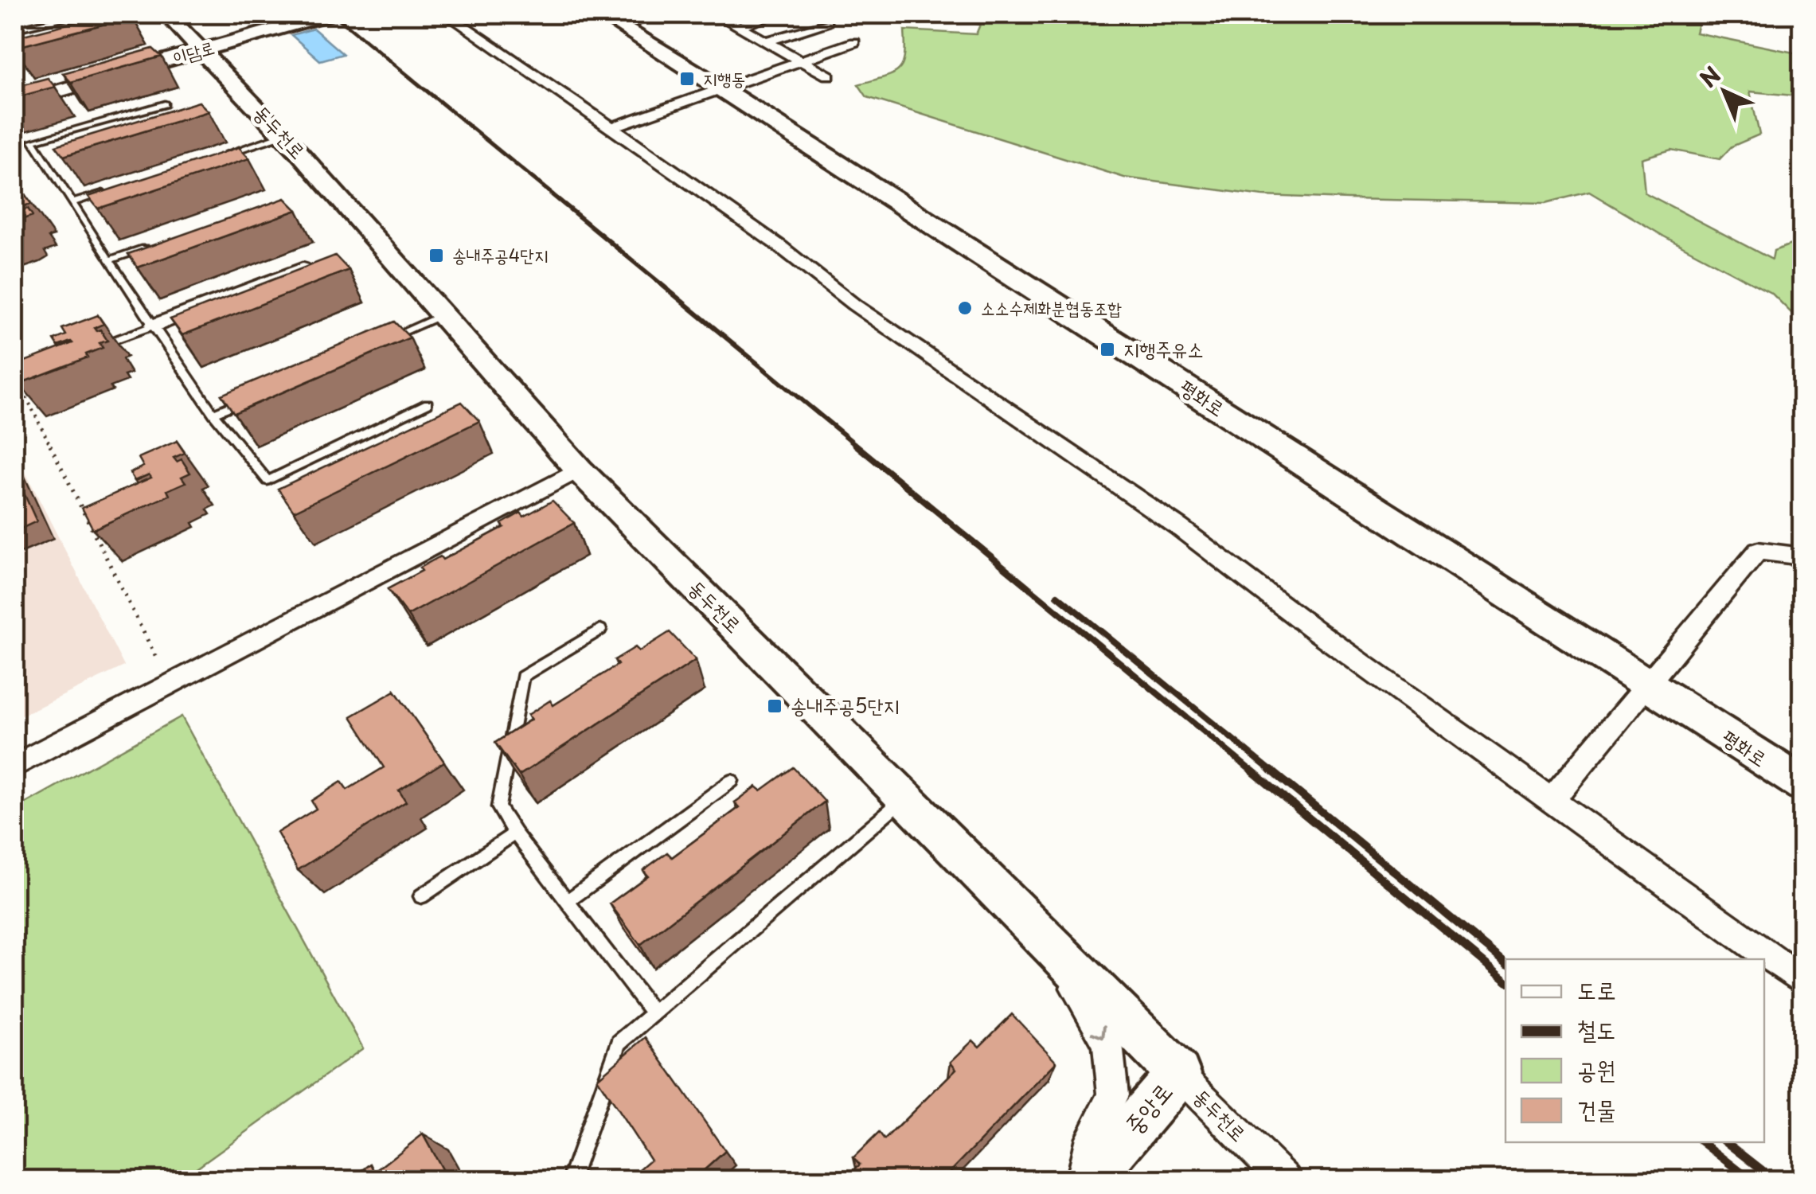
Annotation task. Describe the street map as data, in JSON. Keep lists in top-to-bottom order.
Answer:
{
  "streets": {
    "street": [
      "이담로",
      "동두천로",
      "평화로",
      "중앙로"
    ]
  },
  "crossings": [
    ["이담로", "동두천로"],
    ["동두천로", "중앙로"]
  ],
  "places": {
    "transit": [
      "지행동",
      "송내주공4단지",
      "지행주유소",
      "송내주공5단지"
    ],
    "other": ["소소수제화분협동조합"]
  },
  "legend": [
    "도로",
    "철도",
    "공원",
    "건물"
  ],
  "north": "top left"
}
